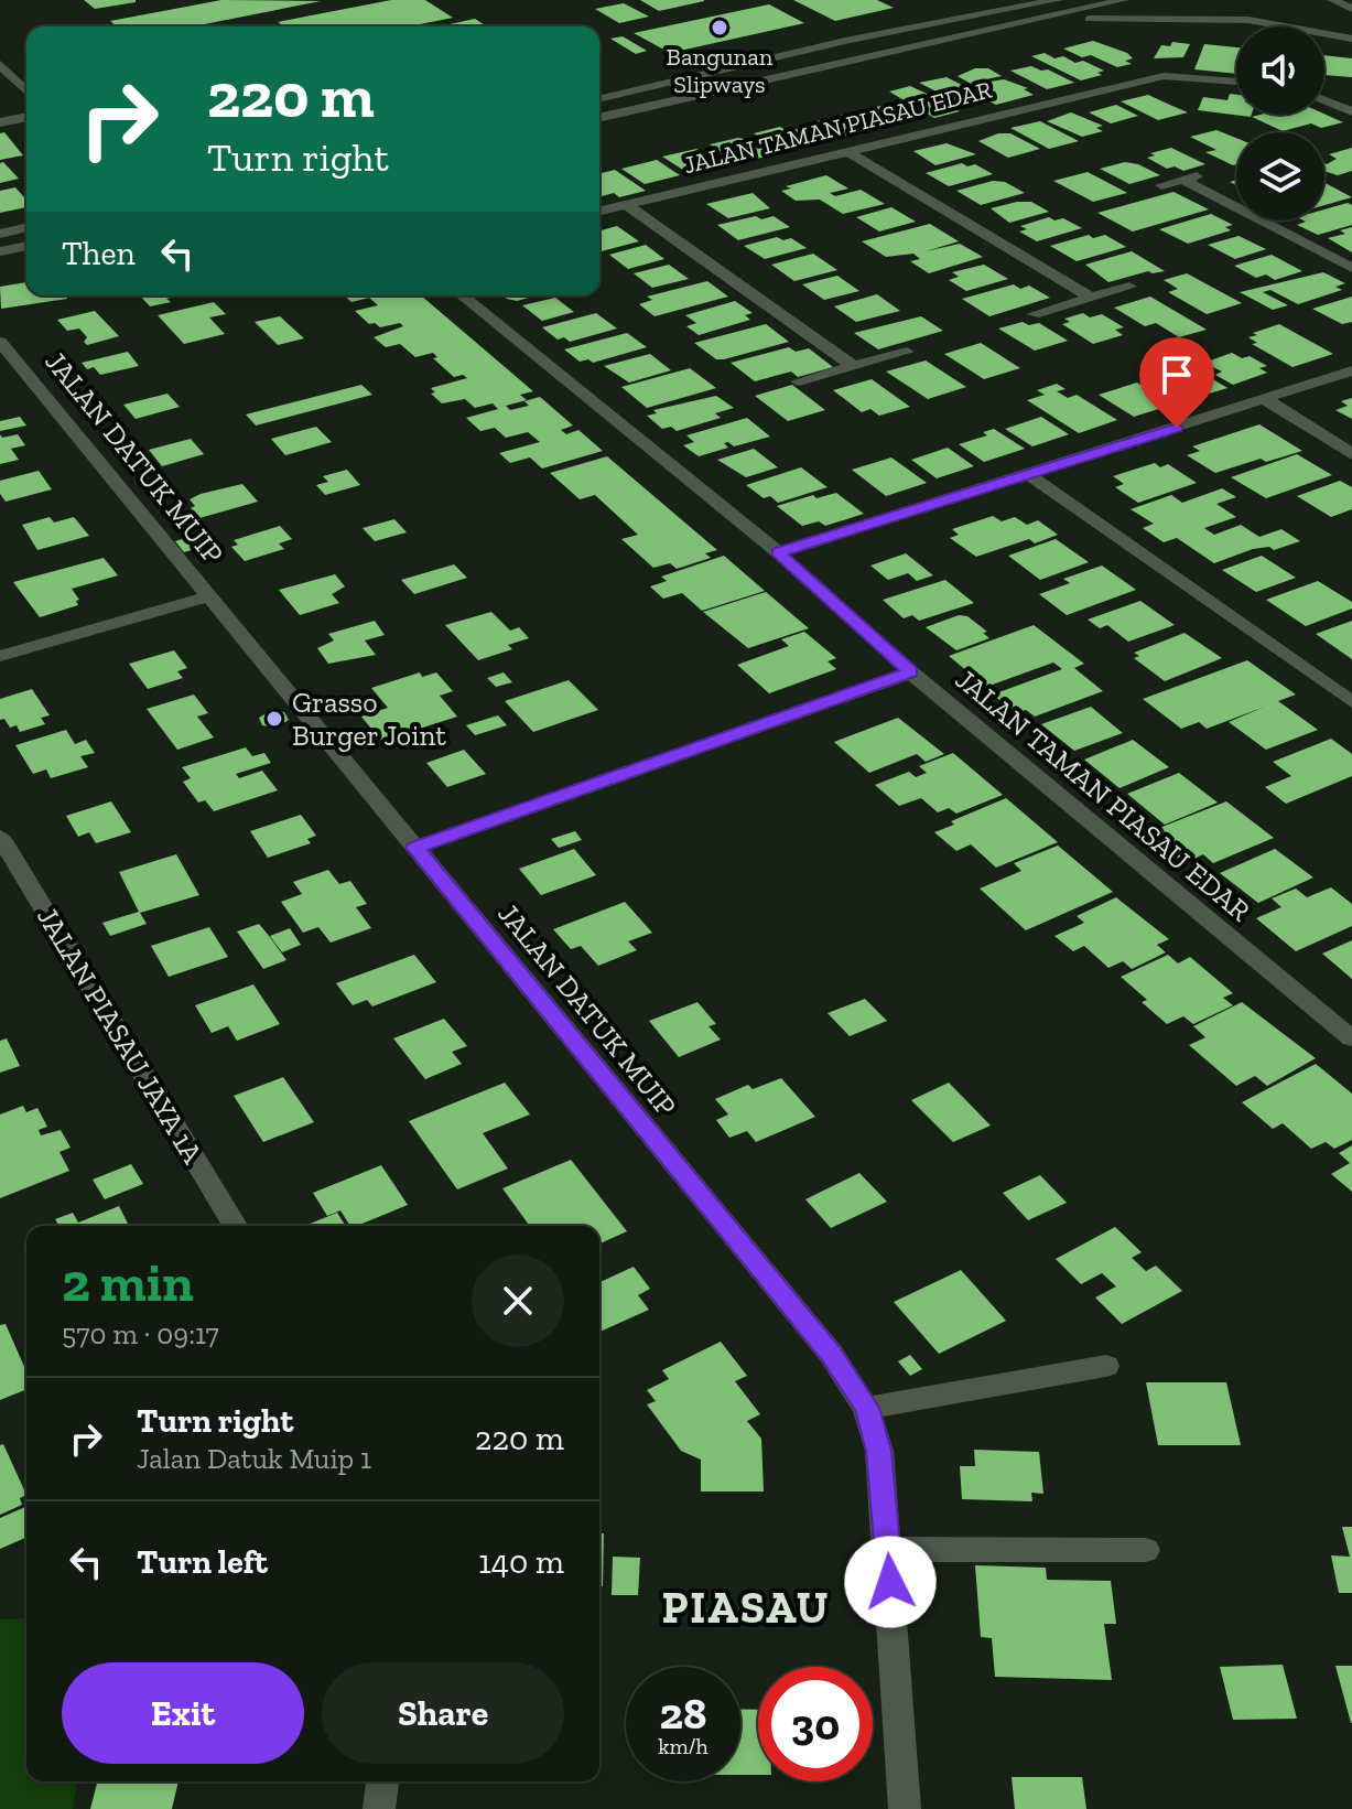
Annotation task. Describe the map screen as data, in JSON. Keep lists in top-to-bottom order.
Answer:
{
  "streets": {
    "street": ["JALAN TAMAN PIASAU EDAR", "JALAN DATUK MUIP", "JALAN PIASAU JAYA 1A"]
  },
  "districts": ["PIASAU"],
  "places": ["Bangunan Slipways", "Grasso Burger Joint"],
  "page": {
    "turn": ["220 m", "Turn right"],
    "then": "Then",
    "heading": ["2 min", "570 m · 09:17"],
    "list": [
      {
        "name": "Turn right",
        "note": "Jalan Datuk Muip 1",
        "value": "220 m"
      },
      {
        "name": "Turn left",
        "value": "140 m"
      }
    ],
    "buttons": ["Exit", "Share"],
    "speed": "28 km/h",
    "limit": "30"
  }
}
